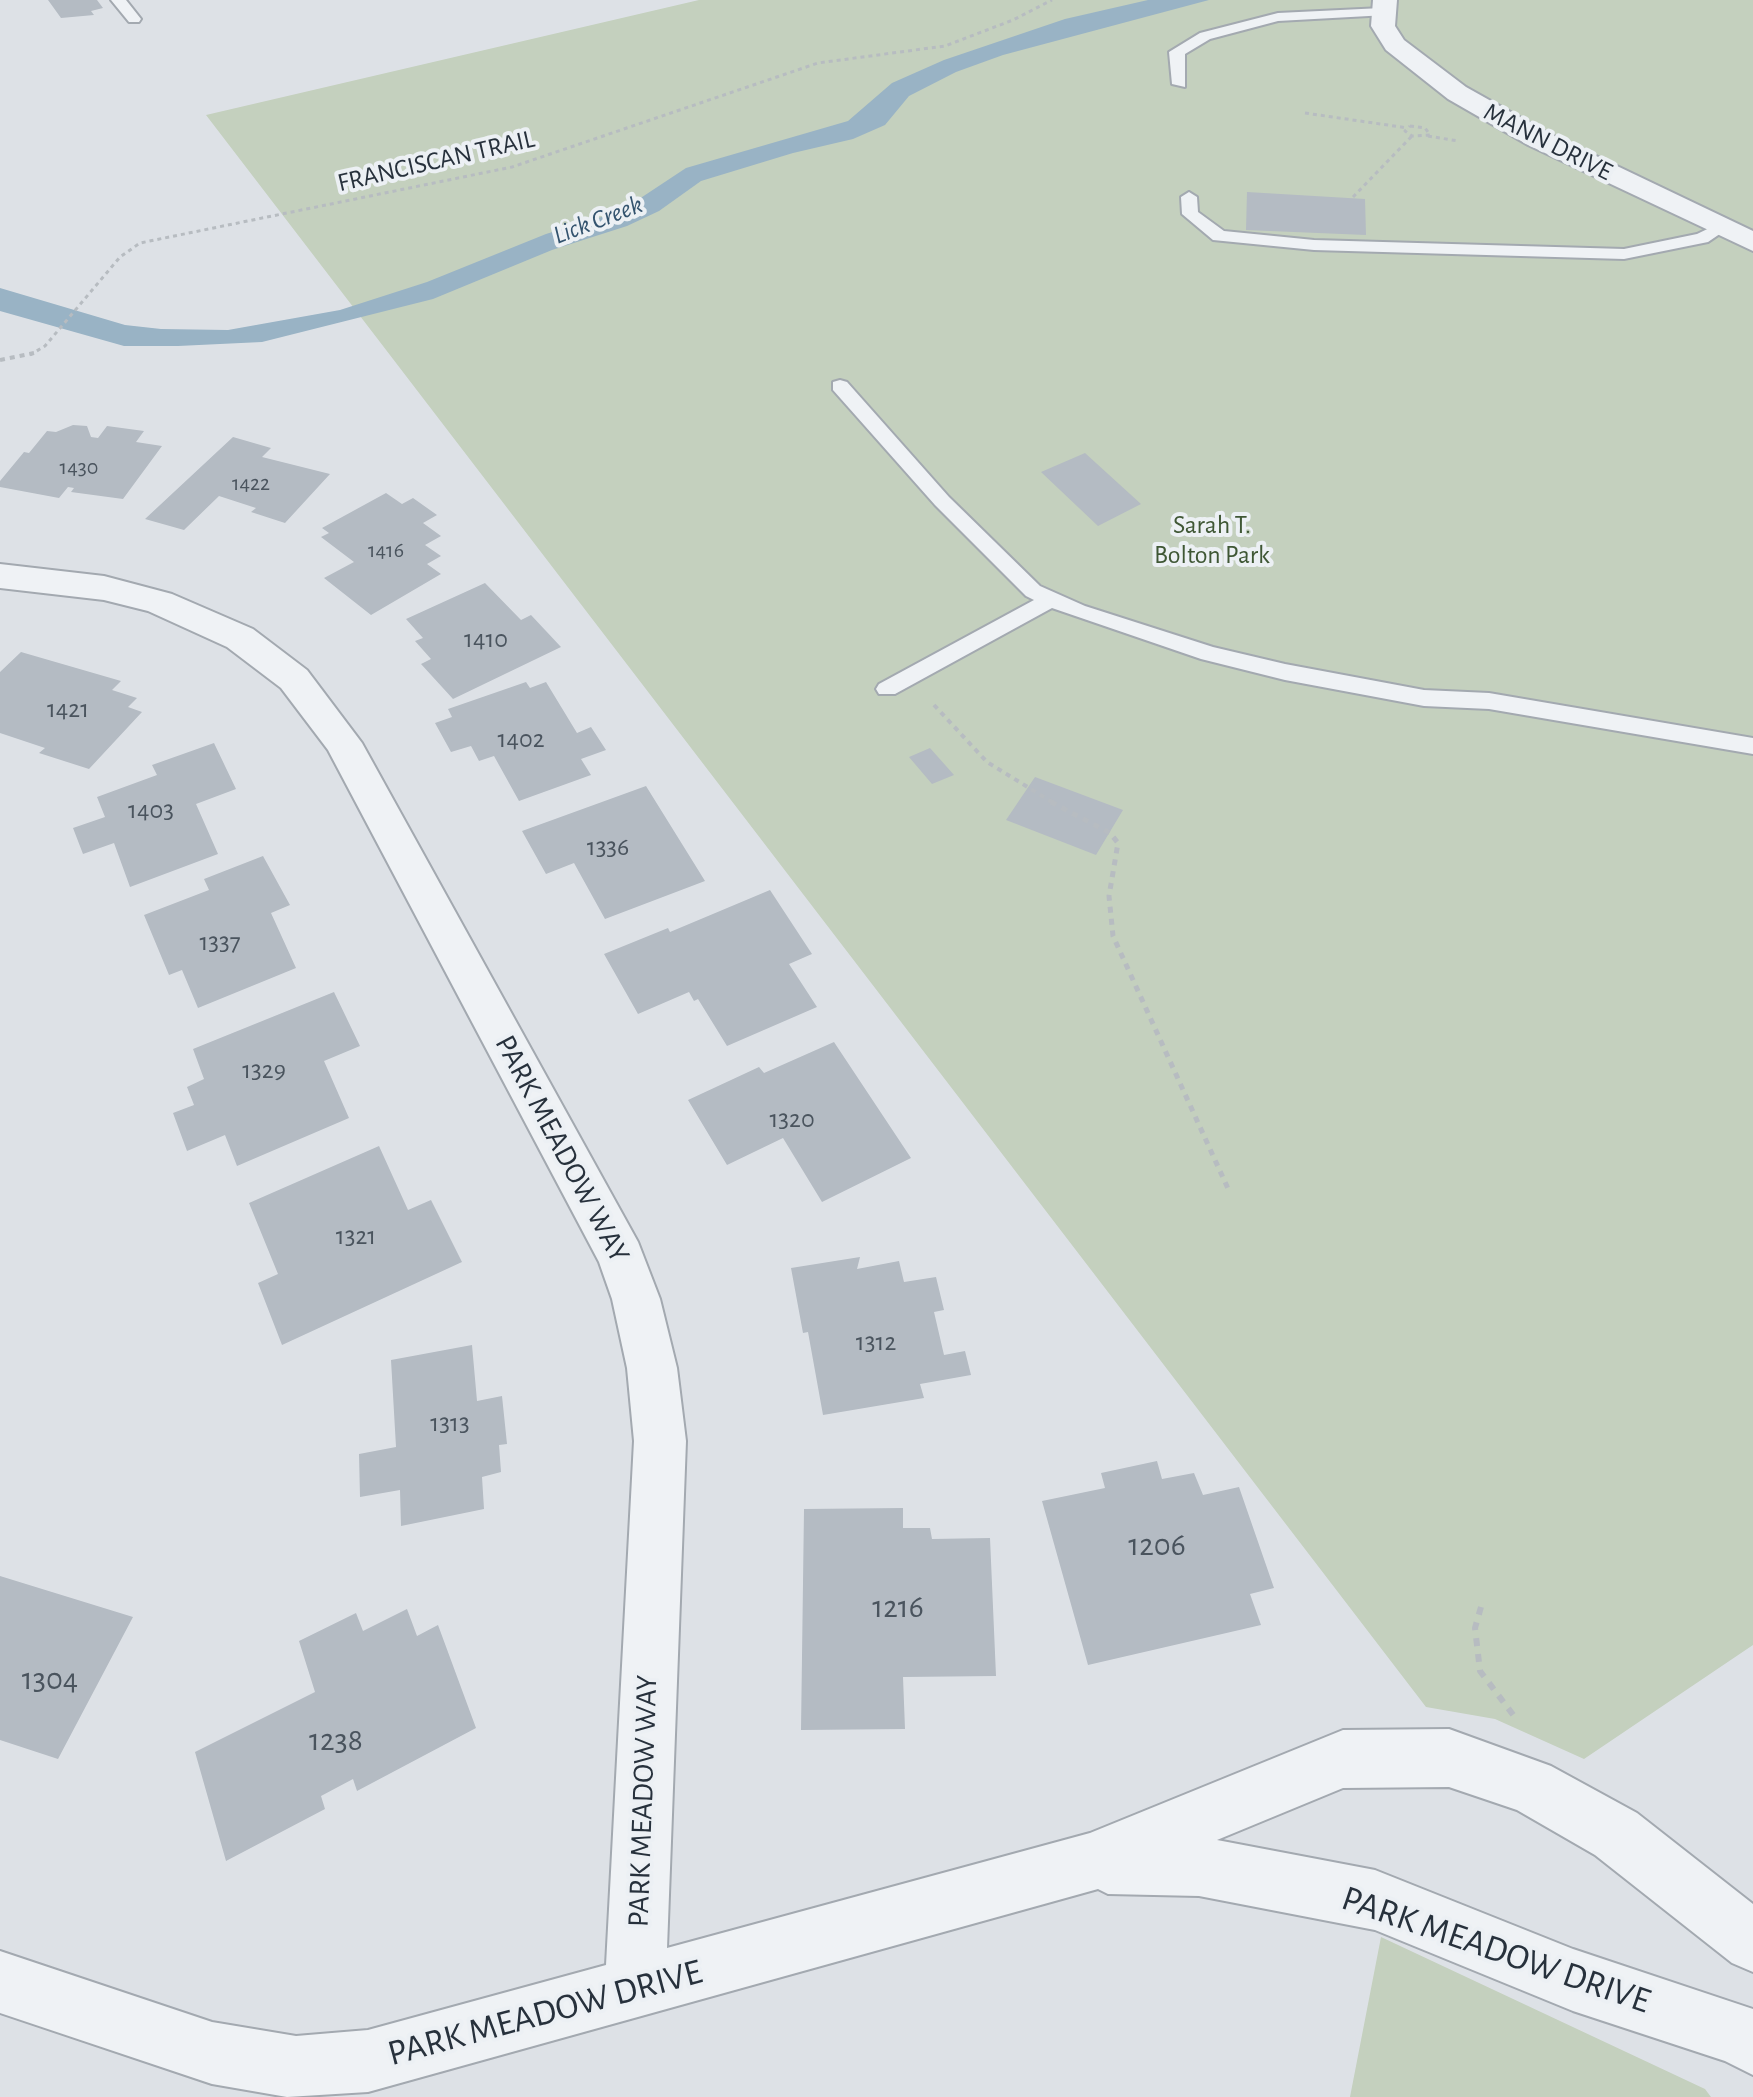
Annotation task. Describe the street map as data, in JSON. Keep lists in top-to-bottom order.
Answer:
{
  "streets": {
    "street": ["MANN DRIVE", "PARK MEADOW WAY", "PARK MEADOW DRIVE"],
    "path": ["FRANCISCAN TRAIL"]
  },
  "crossings": [
    ["PARK MEADOW WAY", "PARK MEADOW DRIVE"]
  ],
  "water": ["Lick Creek"],
  "parks": ["Sarah T. Bolton Park"],
  "house_numbers": [
    "1430",
    "1422",
    "1416",
    "1410",
    "1421",
    "1402",
    "1403",
    "1336",
    "1337",
    "1329",
    "1320",
    "1321",
    "1312",
    "1313",
    "1206",
    "1216",
    "1304",
    "1238"
  ]
}
